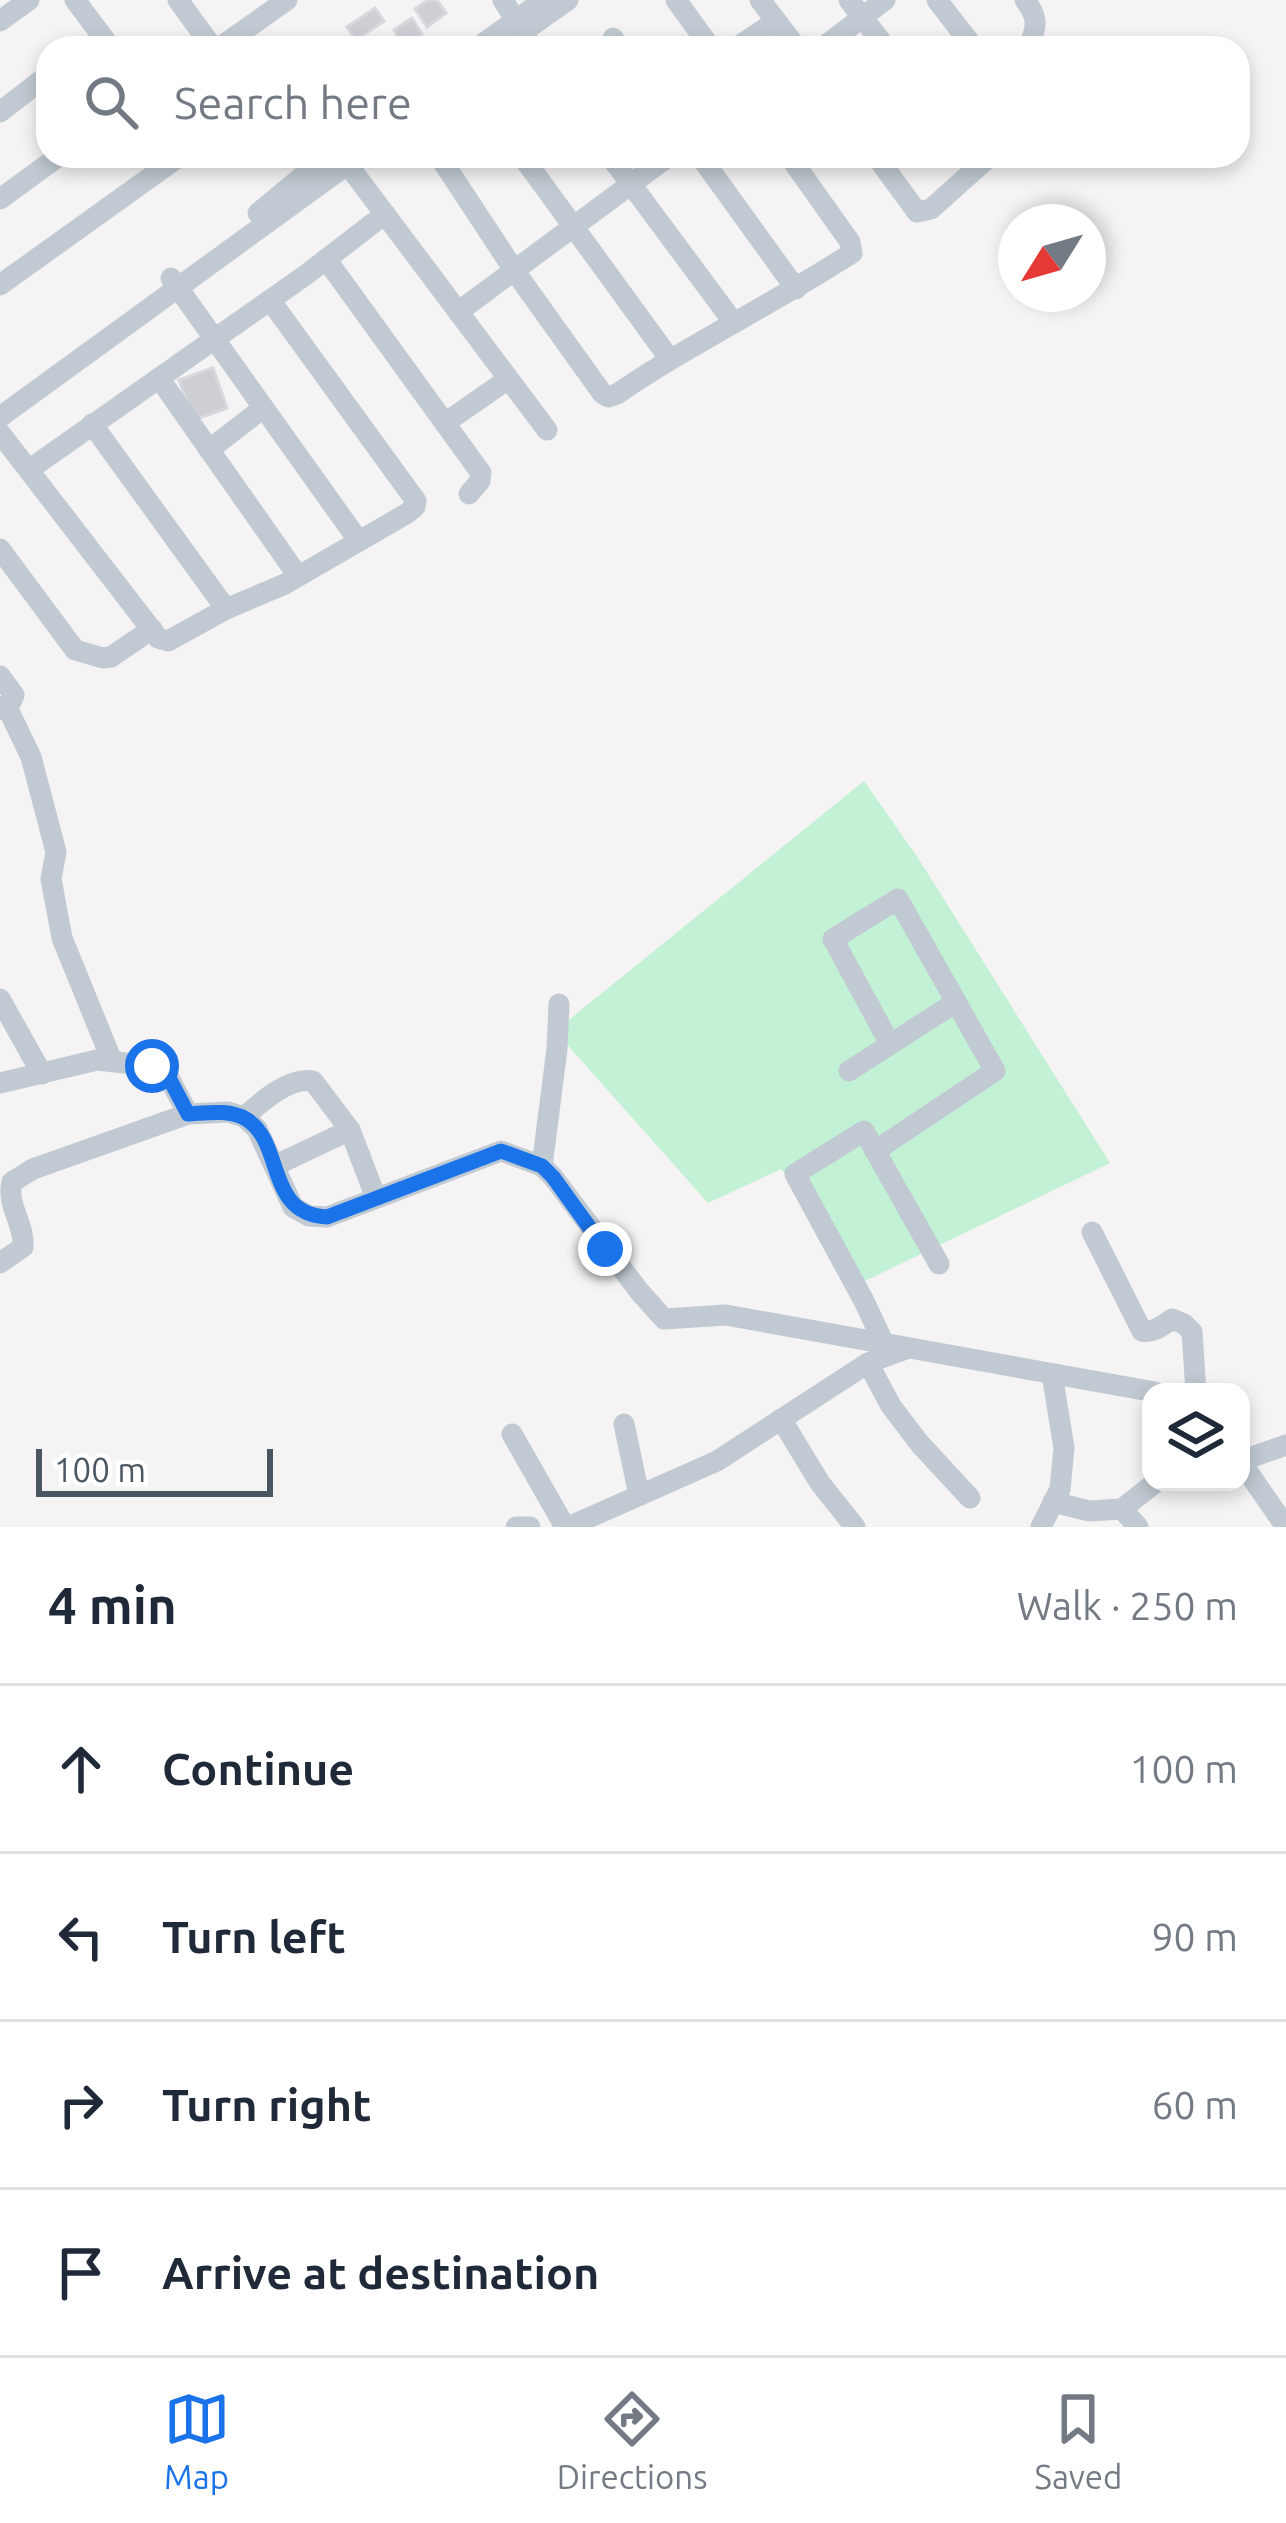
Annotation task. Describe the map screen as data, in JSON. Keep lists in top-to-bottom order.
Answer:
{
  "scale_bar": "100 m",
  "north": "bottom left",
  "page": {
    "search": "Search here",
    "scale": "100 m",
    "heading": ["4 min", "Walk · 250 m"],
    "list": [
      ["Continue", "100 m"],
      ["Turn left", "90 m"],
      ["Turn right", "60 m"],
      "Arrive at destination"
    ],
    "nav": ["Map", "Directions", "Saved"]
  }
}
